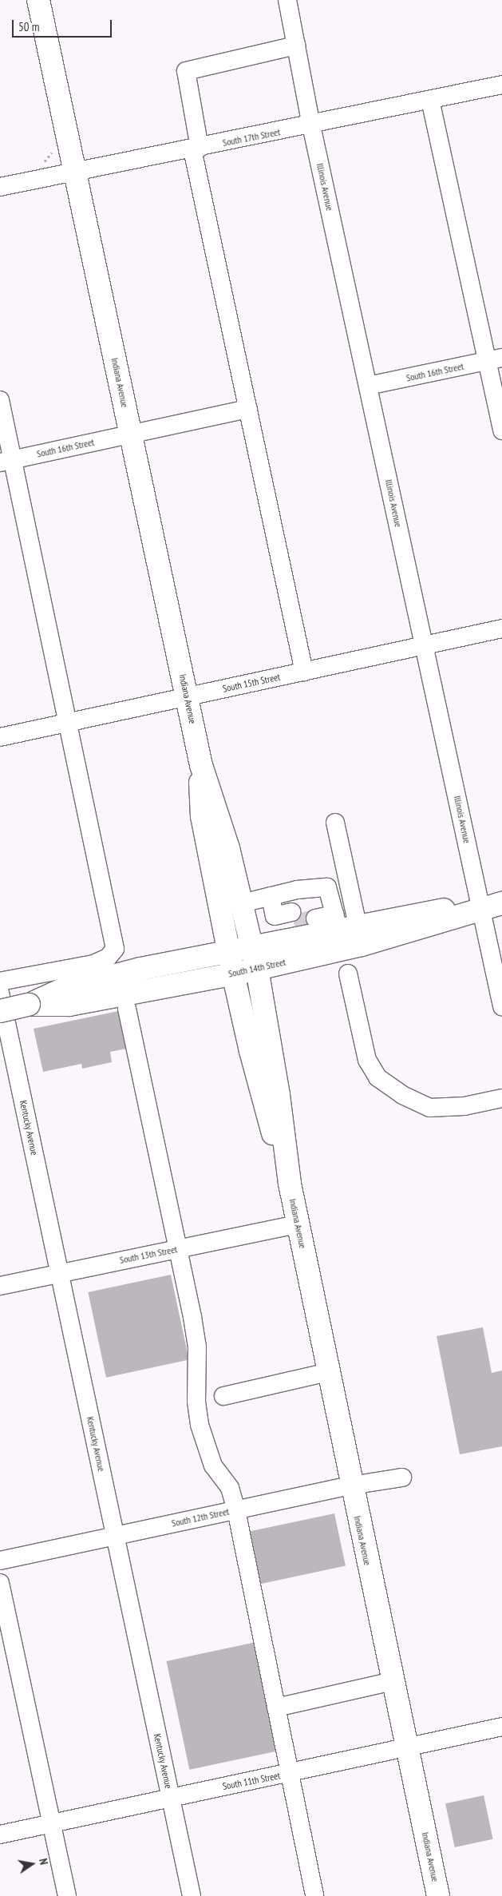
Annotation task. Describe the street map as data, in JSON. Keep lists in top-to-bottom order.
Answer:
{
  "streets": {
    "main road": ["Indiana Avenue", "South 14th Street"],
    "street": [
      "South 17th Street",
      "Illinois Avenue",
      "South 16th Street",
      "South 15th Street",
      "Kentucky Avenue",
      "South 13th Street",
      "South 12th Street",
      "South 11th Street"
    ]
  },
  "crossings": [
    ["South 17th Street", "Illinois Avenue"],
    ["South 17th Street", "Indiana Avenue"],
    ["Illinois Avenue", "South 16th Street"],
    ["Illinois Avenue", "South 15th Street"],
    ["Illinois Avenue", "South 14th Street"],
    ["South 16th Street", "Indiana Avenue"],
    ["Indiana Avenue", "South 15th Street"],
    ["Indiana Avenue", "South 14th Street"],
    ["Indiana Avenue", "South 13th Street"],
    ["Indiana Avenue", "South 12th Street"],
    ["Indiana Avenue", "South 11th Street"],
    ["Kentucky Avenue", "South 13th Street"],
    ["Kentucky Avenue", "South 12th Street"],
    ["Kentucky Avenue", "South 11th Street"]
  ],
  "scale_bar": "50 m",
  "north": "right"
}
